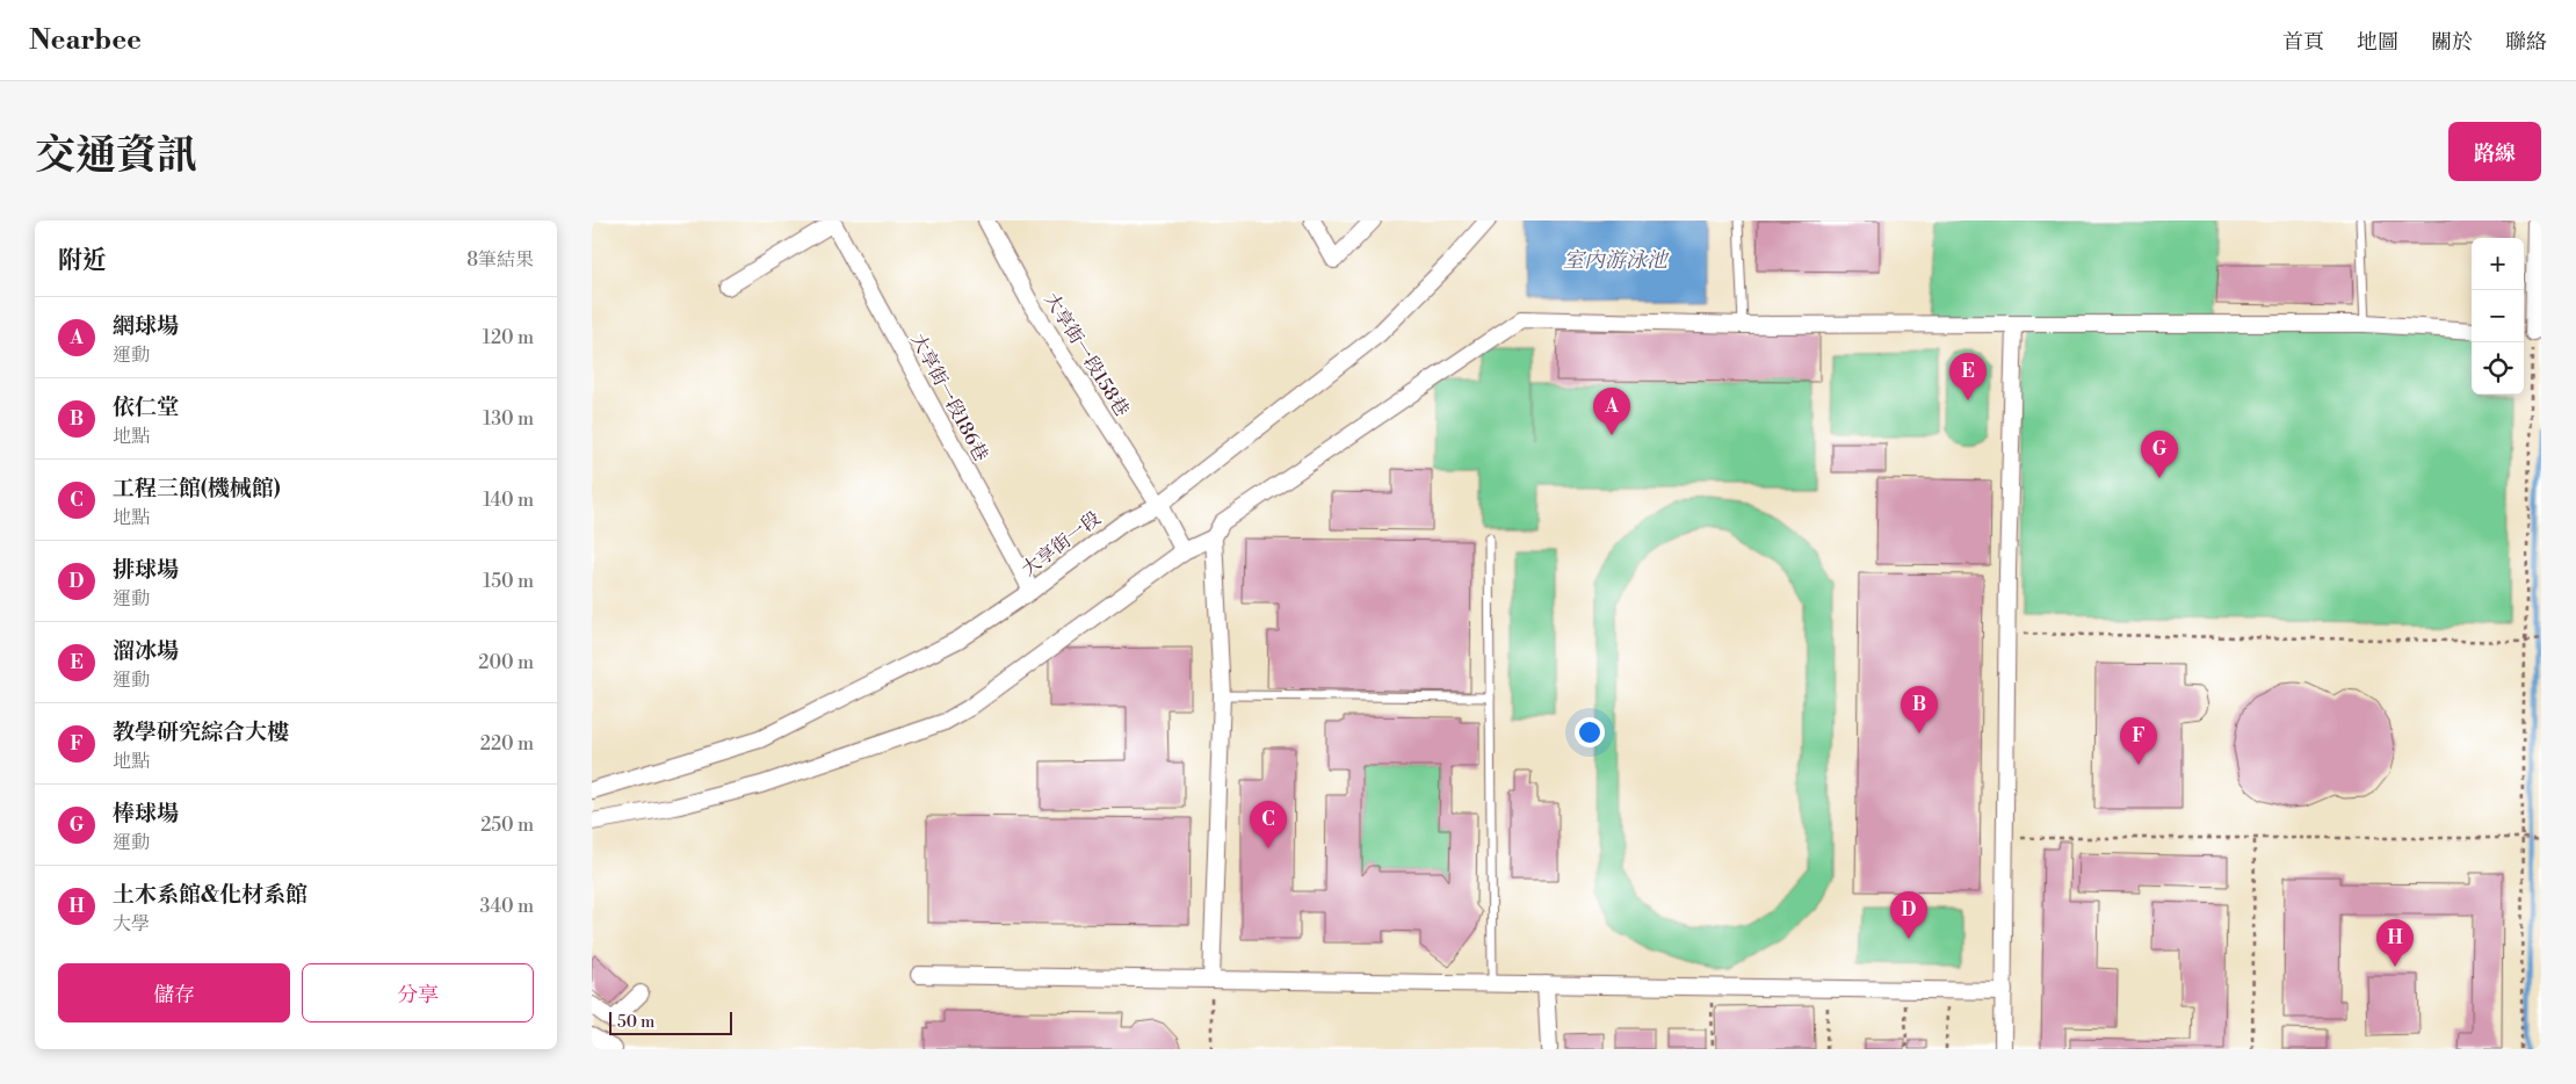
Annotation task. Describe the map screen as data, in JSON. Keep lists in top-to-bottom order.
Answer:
{
  "streets": {
    "street": ["大享街一段158巷", "大享街一段186巷", "大享街一段"]
  },
  "crossings": [
    ["大享街一段158巷", "大享街一段"],
    ["大享街一段186巷", "大享街一段"]
  ],
  "water": ["室內游泳池"],
  "scale_bar": "50 m",
  "page": {
    "header": "Nearbee",
    "nav": [
      "首頁",
      "地圖",
      "關於",
      "聯絡"
    ],
    "title": "交通資訊",
    "buttons": [
      "路線",
      ["儲存", "分享"]
    ],
    "heading": ["附近", "8筆結果"],
    "map_buttons": ["+", "−"],
    "list": [
      {
        "mark": "A",
        "name": "網球場",
        "note": "運動",
        "value": "120 m"
      },
      {
        "mark": "B",
        "name": "依仁堂",
        "note": "地點",
        "value": "130 m"
      },
      {
        "mark": "C",
        "name": "工程三館(機械館)",
        "note": "地點",
        "value": "140 m"
      },
      {
        "mark": "D",
        "name": "排球場",
        "note": "運動",
        "value": "150 m"
      },
      {
        "mark": "E",
        "name": "溜冰場",
        "note": "運動",
        "value": "200 m"
      },
      {
        "mark": "F",
        "name": "教學研究綜合大樓",
        "note": "地點",
        "value": "220 m"
      },
      {
        "mark": "G",
        "name": "棒球場",
        "note": "運動",
        "value": "250 m"
      },
      {
        "mark": "H",
        "name": "土木系館&化材系館",
        "note": "大學",
        "value": "340 m"
      }
    ],
    "pins": [
      "E",
      "A",
      "G",
      "B",
      "F",
      "C",
      "D",
      "H"
    ],
    "scale": "50 m"
  }
}
